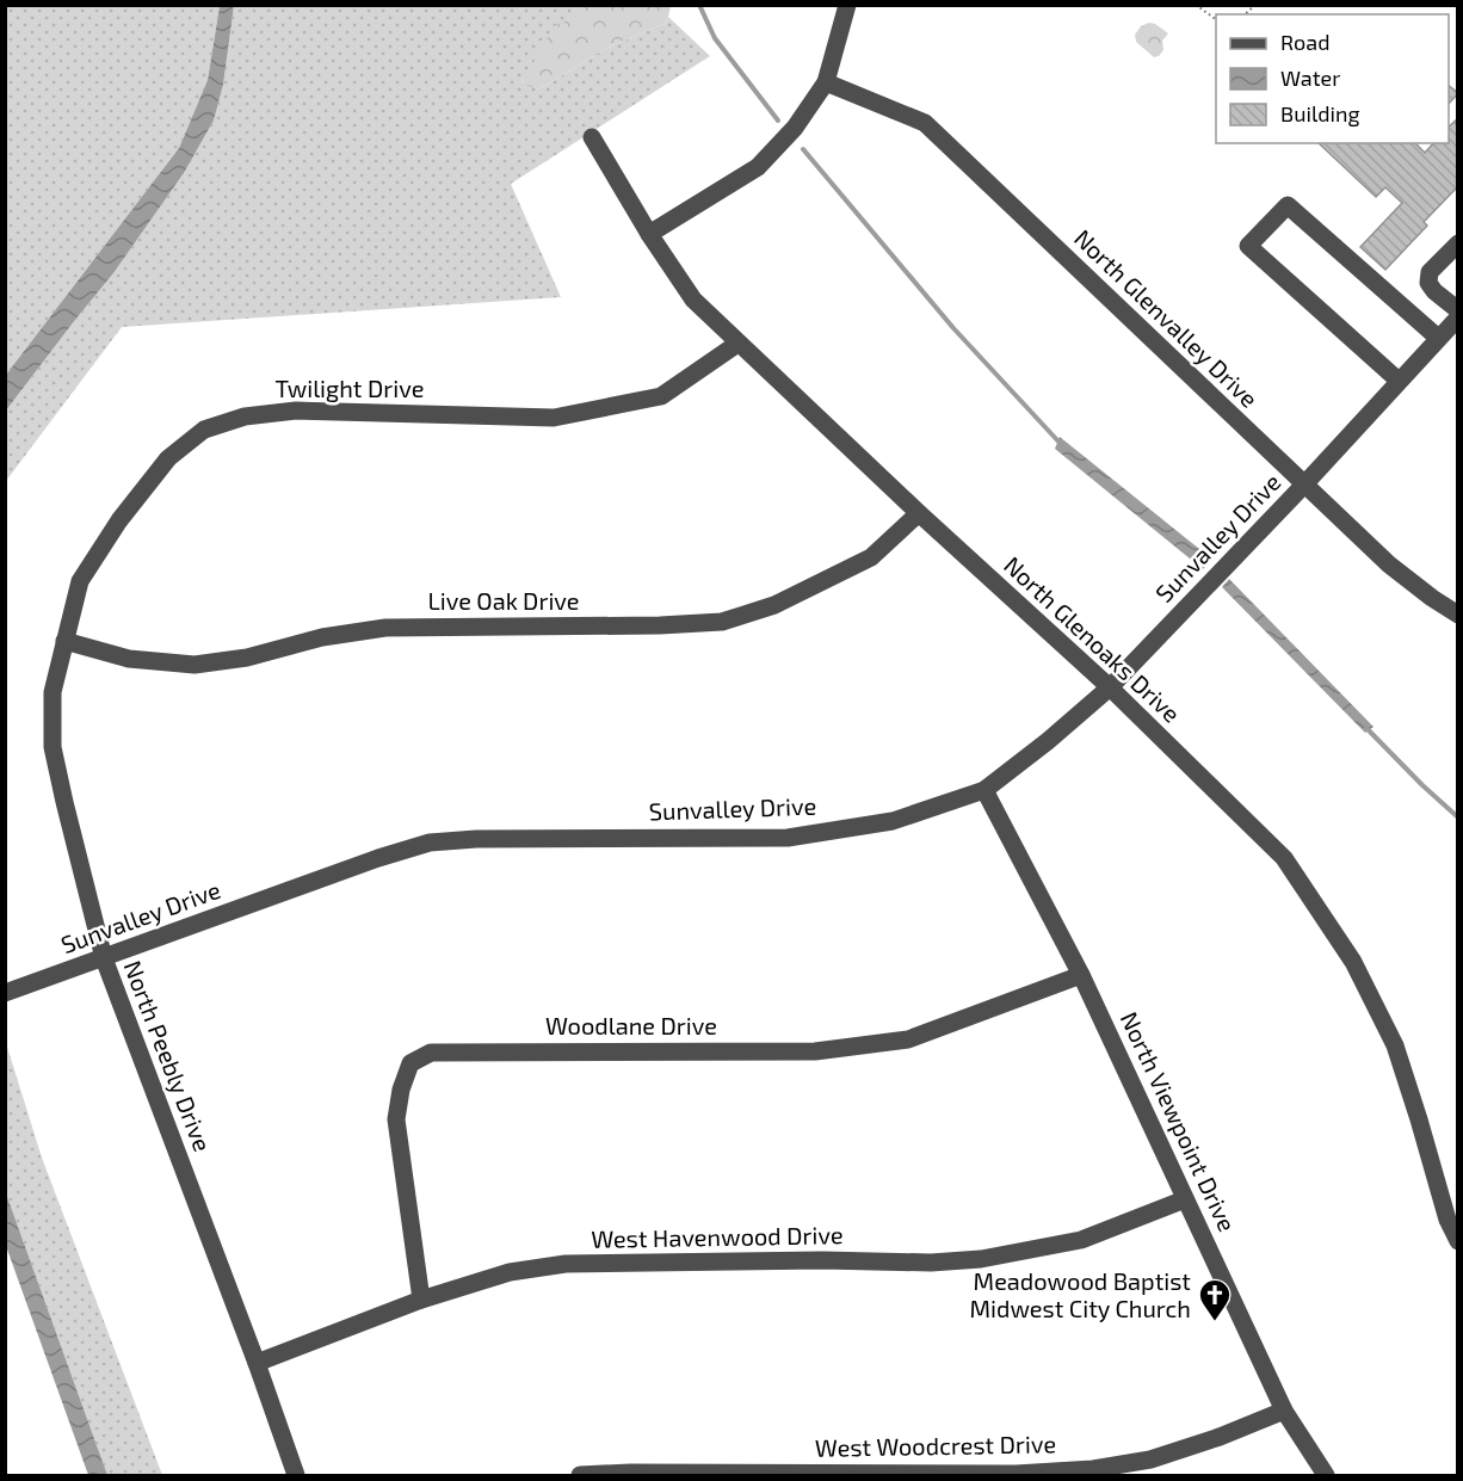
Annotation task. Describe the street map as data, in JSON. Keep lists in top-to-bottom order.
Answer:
{
  "streets": {
    "street": [
      "North Glenvalley Drive",
      "Twilight Drive",
      "Sunvalley Drive",
      "Live Oak Drive",
      "North Glenoaks Drive",
      "Woodlane Drive",
      "North Peebly Drive",
      "North Viewpoint Drive",
      "West Havenwood Drive",
      "West Woodcrest Drive"
    ]
  },
  "crossings": [
    ["North Glenvalley Drive", "Sunvalley Drive"],
    ["Twilight Drive", "Live Oak Drive"],
    ["Twilight Drive", "North Glenoaks Drive"],
    ["Twilight Drive", "North Peebly Drive"],
    ["Sunvalley Drive", "North Glenoaks Drive"],
    ["Sunvalley Drive", "North Peebly Drive"],
    ["Sunvalley Drive", "North Viewpoint Drive"],
    ["Live Oak Drive", "North Glenoaks Drive"],
    ["Live Oak Drive", "North Peebly Drive"],
    ["Woodlane Drive", "North Viewpoint Drive"],
    ["Woodlane Drive", "West Havenwood Drive"],
    ["North Peebly Drive", "West Havenwood Drive"],
    ["North Viewpoint Drive", "West Havenwood Drive"],
    ["North Viewpoint Drive", "West Woodcrest Drive"]
  ],
  "places": {
    "church": ["Meadowood Baptist Midwest City Church"]
  },
  "legend": ["Road", "Water", "Building"]
}
